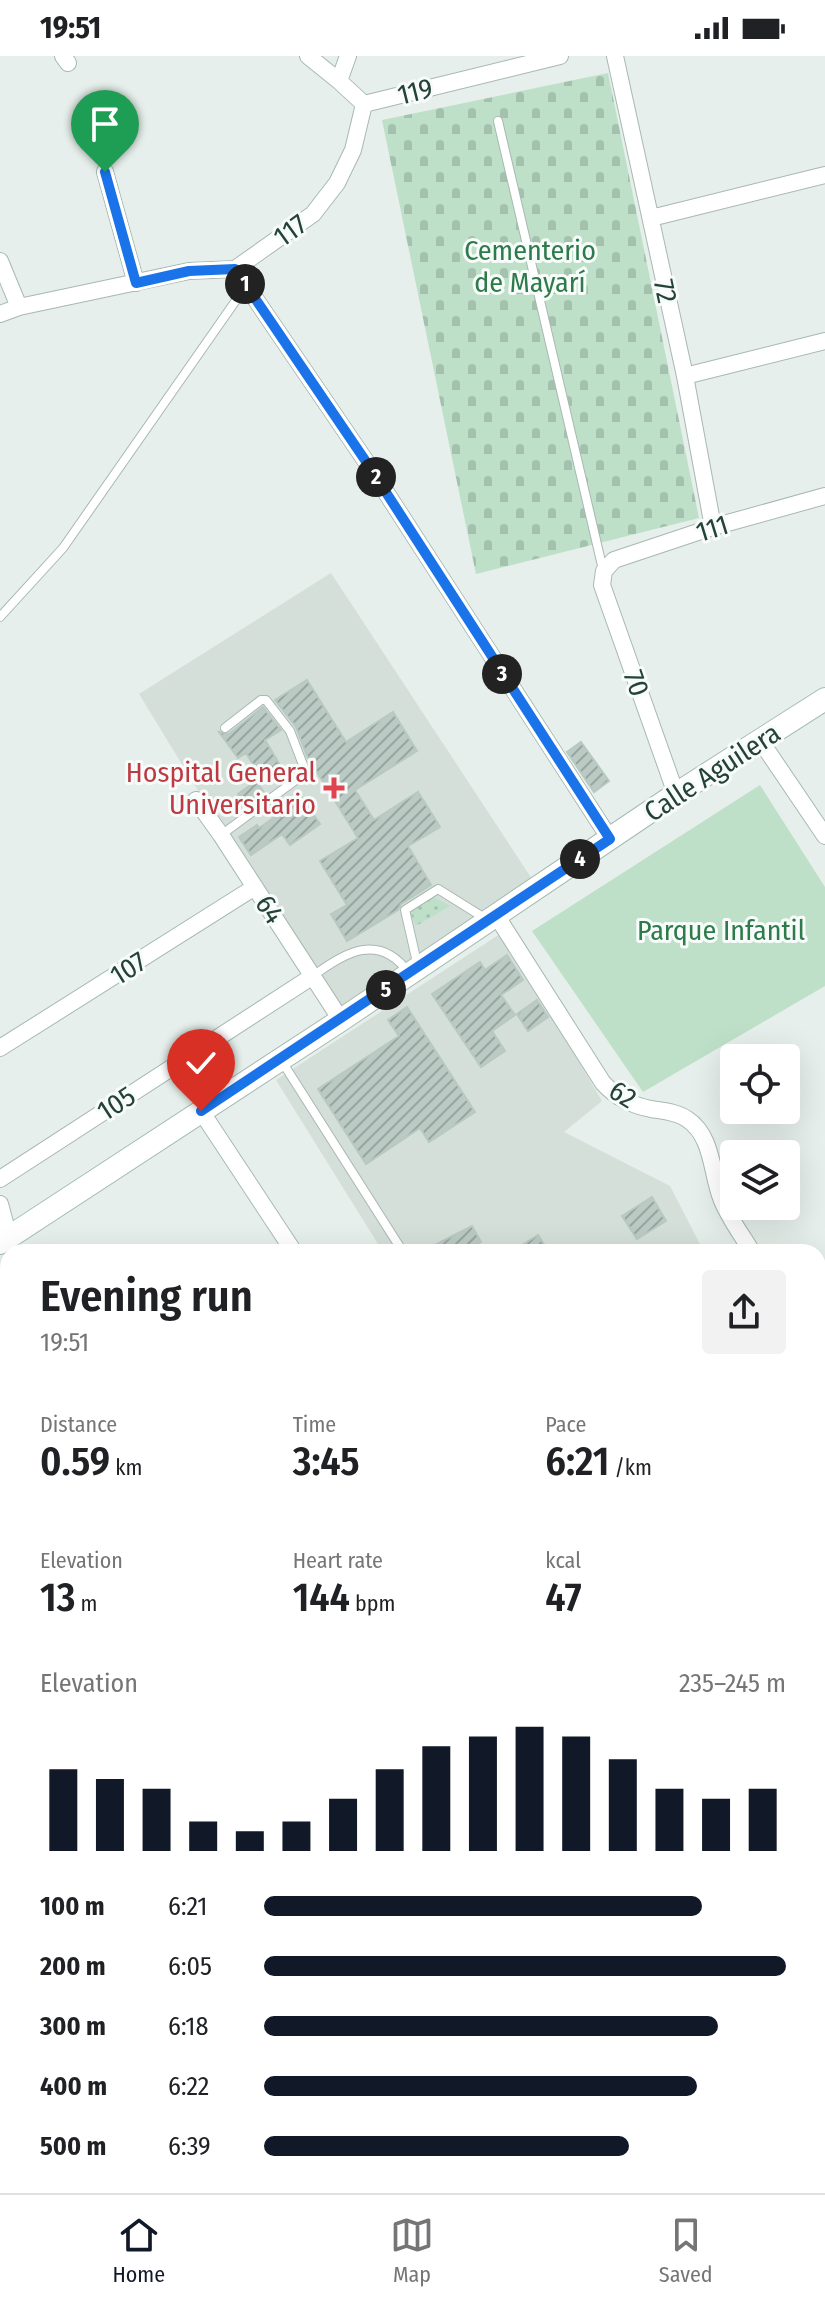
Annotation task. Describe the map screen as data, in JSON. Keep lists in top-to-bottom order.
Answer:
{
  "streets": {
    "main road": ["Calle Aguilera"],
    "street": [
      "119",
      "117",
      "72",
      "111",
      "70",
      "64",
      "107",
      "62",
      "105"
    ]
  },
  "crossings": [
    ["119", "117"],
    ["72", "111"],
    ["111", "70"],
    ["70", "Calle Aguilera"],
    ["Calle Aguilera", "64"],
    ["Calle Aguilera", "62"],
    ["64", "107"],
    ["64", "105"]
  ],
  "parks": ["Cementerio de Mayarí", "Parque Infantil"],
  "places": {
    "health": ["Hospital General Universitario"]
  },
  "page": {
    "status": "19:51",
    "pins": [
      "1",
      "2",
      "3",
      "4",
      "5"
    ],
    "heading": ["Evening run", "19:51"],
    "stats": [
      ["Distance", "0.59 km"],
      ["Time", "3:45"],
      ["Pace", "6:21 /km"],
      ["Elevation", "13 m"],
      ["Heart rate", "144 bpm"],
      ["kcal", "47"]
    ],
    "chart": ["Elevation", "235–245 m"],
    "list": [
      {
        "name": "100 m",
        "note": "6:21"
      },
      {
        "name": "200 m",
        "note": "6:05"
      },
      {
        "name": "300 m",
        "note": "6:18"
      },
      {
        "name": "400 m",
        "note": "6:22"
      },
      {
        "name": "500 m",
        "note": "6:39"
      }
    ],
    "tabs": ["Home", "Map", "Saved"]
  }
}
